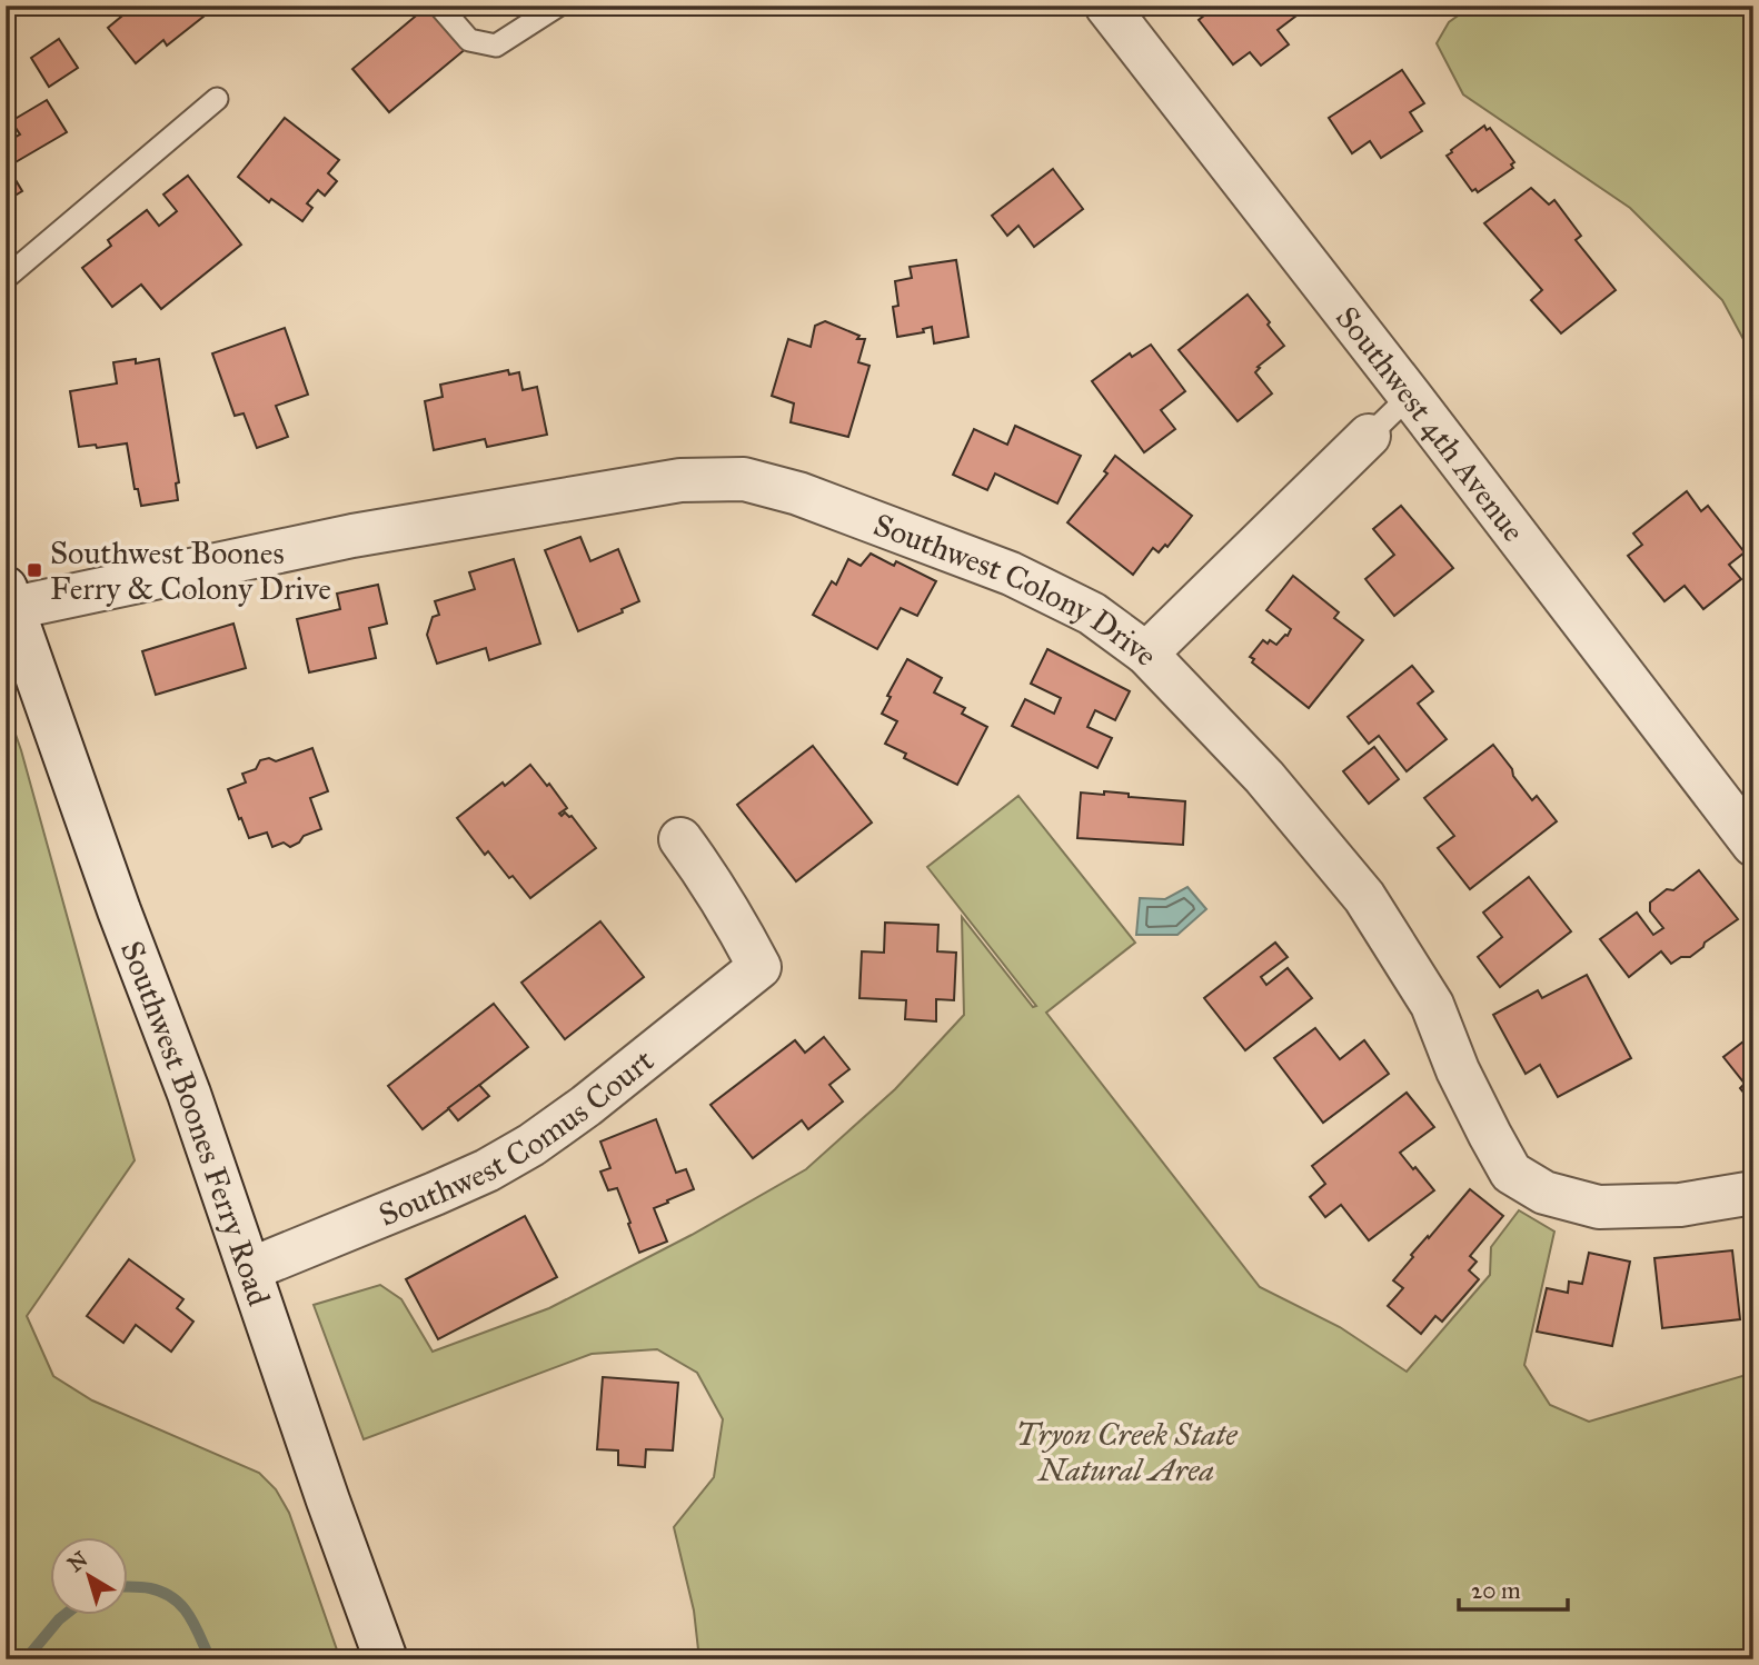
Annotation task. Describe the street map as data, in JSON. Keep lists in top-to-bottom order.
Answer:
{
  "streets": {
    "street": [
      "Southwest 4th Avenue",
      "Southwest Colony Drive",
      "Southwest Boones Ferry Road",
      "Southwest Comus Court"
    ]
  },
  "crossings": [
    ["Southwest Colony Drive", "Southwest Boones Ferry Road"],
    ["Southwest Boones Ferry Road", "Southwest Comus Court"]
  ],
  "parks": ["Tryon Creek State Natural Area"],
  "places": {
    "transit": ["Southwest Boones Ferry & Colony Drive"]
  },
  "scale_bar": "20 m",
  "north": "top left"
}
